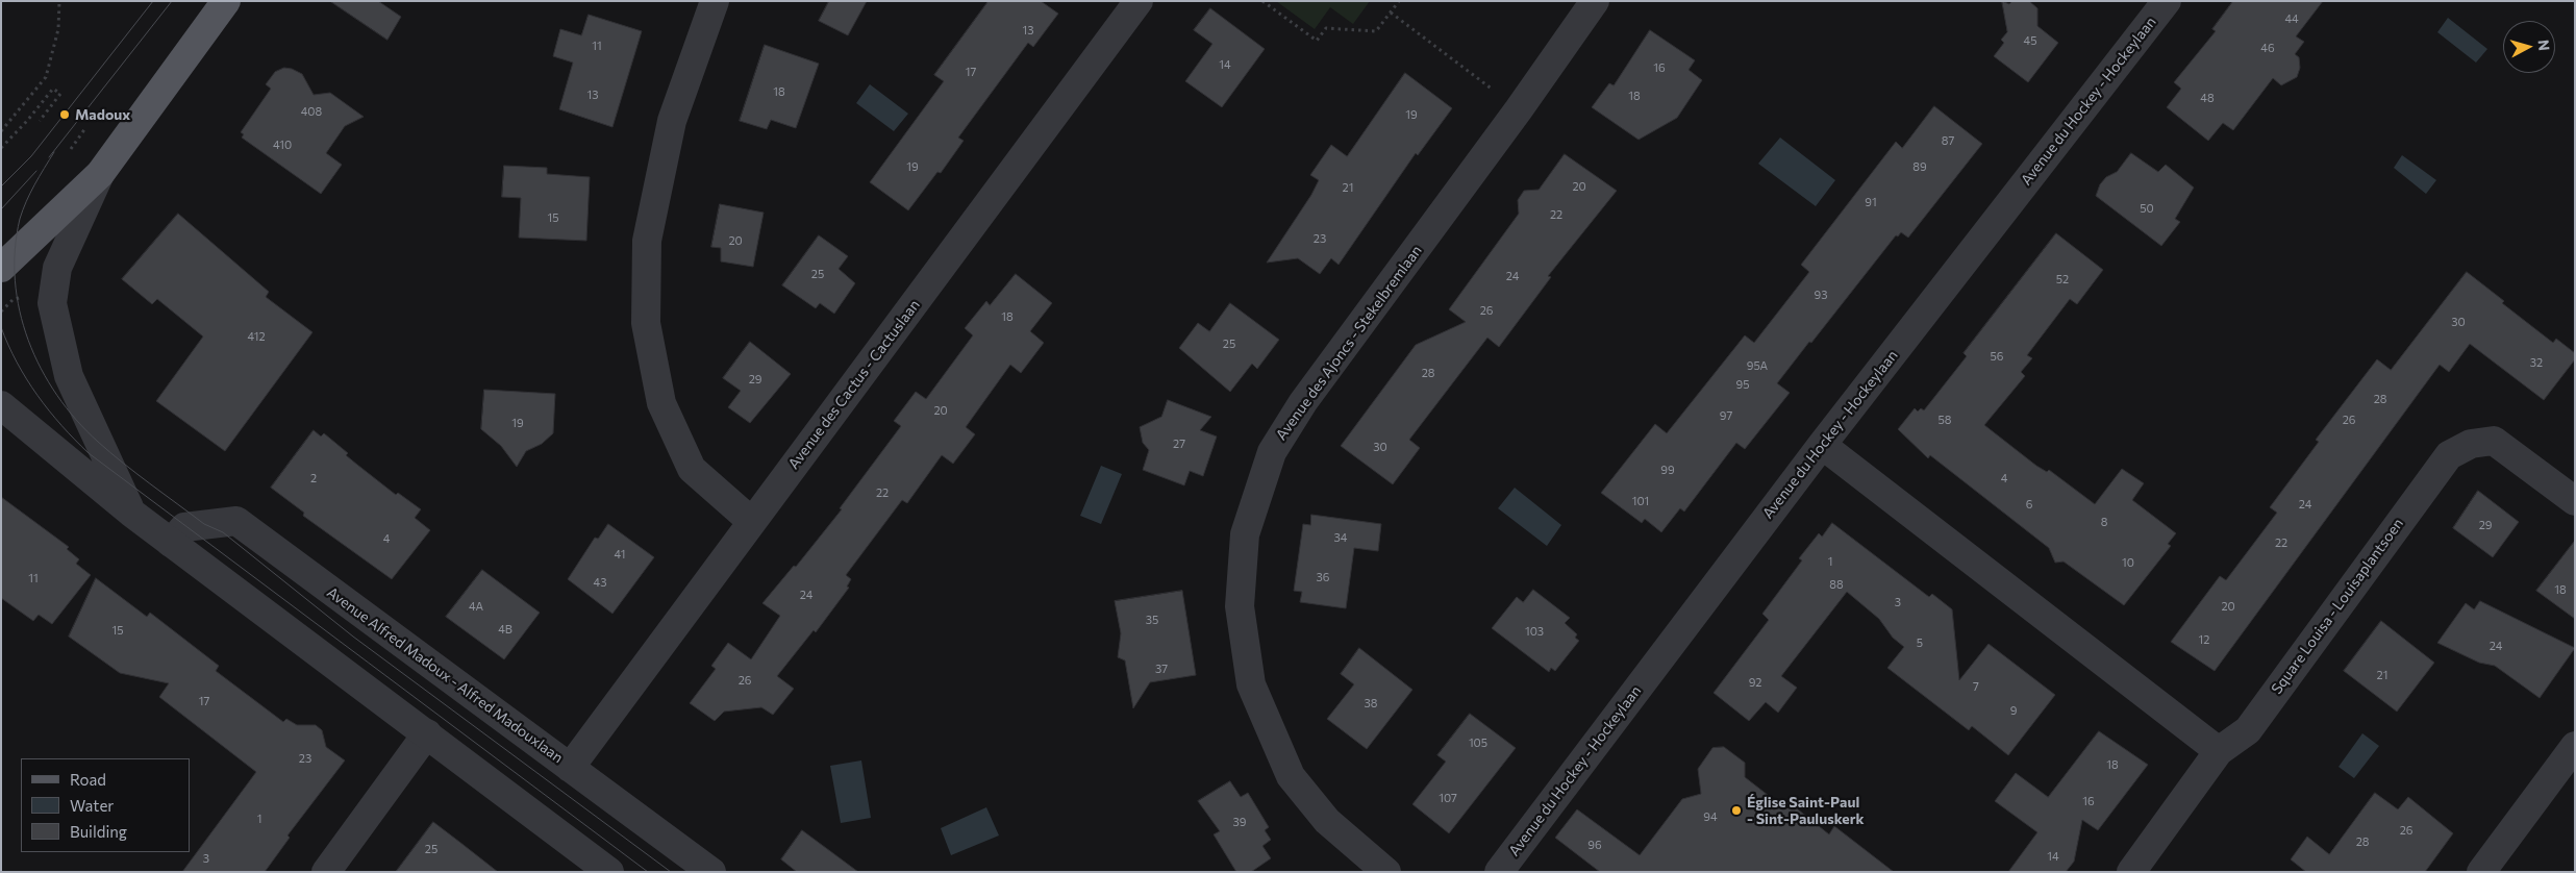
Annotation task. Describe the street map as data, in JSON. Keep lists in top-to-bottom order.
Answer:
{
  "streets": {
    "street": [
      "Avenue du Hockey - Hockeylaan",
      "Avenue des Ajoncs - Stekelbremlaan",
      "Avenue des Cactus - Cactuslaan",
      "Square Louisa - Louisaplantsoen",
      "Avenue Alfred Madoux - Alfred Madouxlaan"
    ]
  },
  "crossings": [
    ["Avenue des Cactus - Cactuslaan", "Avenue Alfred Madoux - Alfred Madouxlaan"]
  ],
  "places": ["Madoux", "Église Saint-Paul - Sint-Pauluskerk"],
  "house_numbers": [
    "44",
    "13",
    "45",
    "11",
    "46",
    "14",
    "16",
    "17",
    "18",
    "13",
    "18",
    "48",
    "408",
    "19",
    "87",
    "410",
    "19",
    "89",
    "20",
    "21",
    "91",
    "50",
    "22",
    "15",
    "23",
    "20",
    "25",
    "24",
    "52",
    "93",
    "26",
    "18",
    "30",
    "412",
    "25",
    "56",
    "32",
    "95A",
    "28",
    "29",
    "95",
    "28",
    "20",
    "97",
    "58",
    "26",
    "19",
    "27",
    "30",
    "99",
    "2",
    "4",
    "22",
    "101",
    "6",
    "24",
    "8",
    "29",
    "34",
    "4",
    "22",
    "41",
    "1",
    "10",
    "36",
    "11",
    "43",
    "88",
    "18",
    "24",
    "3",
    "4A",
    "20",
    "35",
    "4B",
    "15",
    "103",
    "12",
    "5",
    "24",
    "37",
    "21",
    "26",
    "92",
    "7",
    "17",
    "38",
    "9",
    "105",
    "23",
    "18",
    "107",
    "16",
    "94",
    "1",
    "39",
    "26",
    "28",
    "96",
    "25",
    "14",
    "3"
  ],
  "legend": ["Road", "Water", "Building"],
  "north": "right"
}
